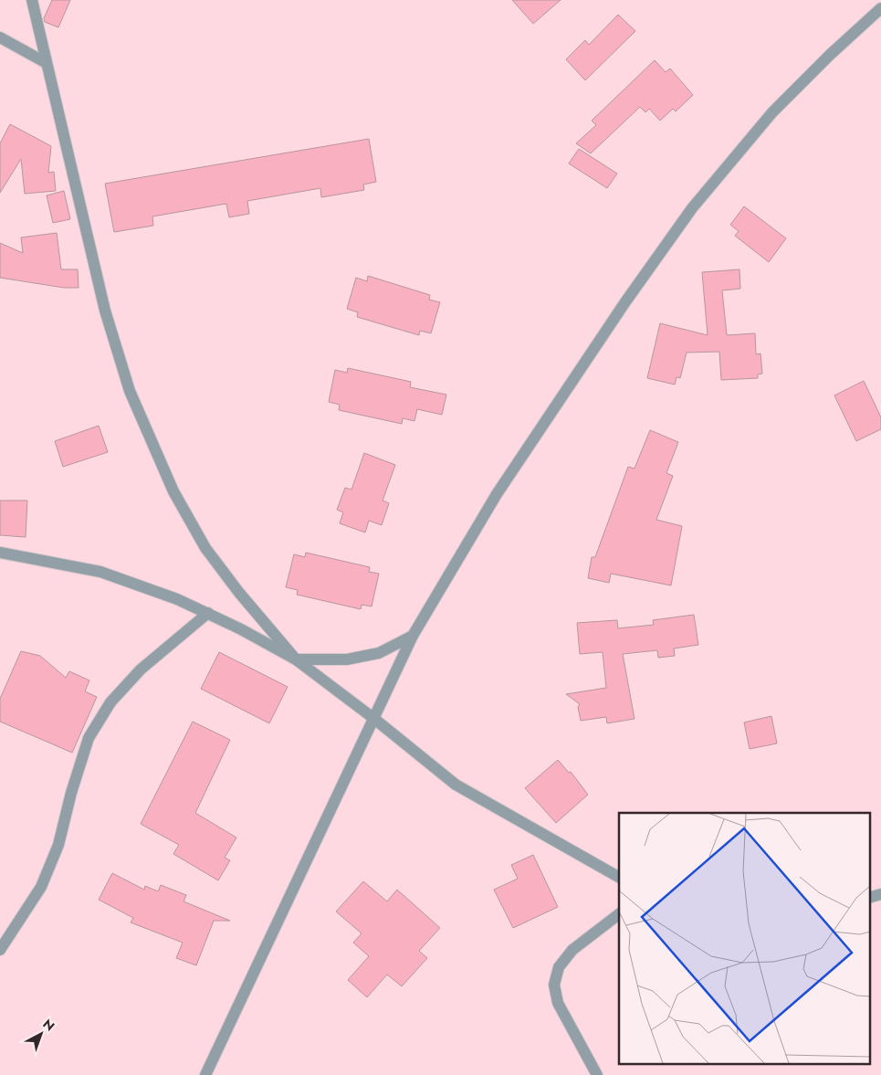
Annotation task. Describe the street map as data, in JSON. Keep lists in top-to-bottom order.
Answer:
{
  "north": "top right"
}
